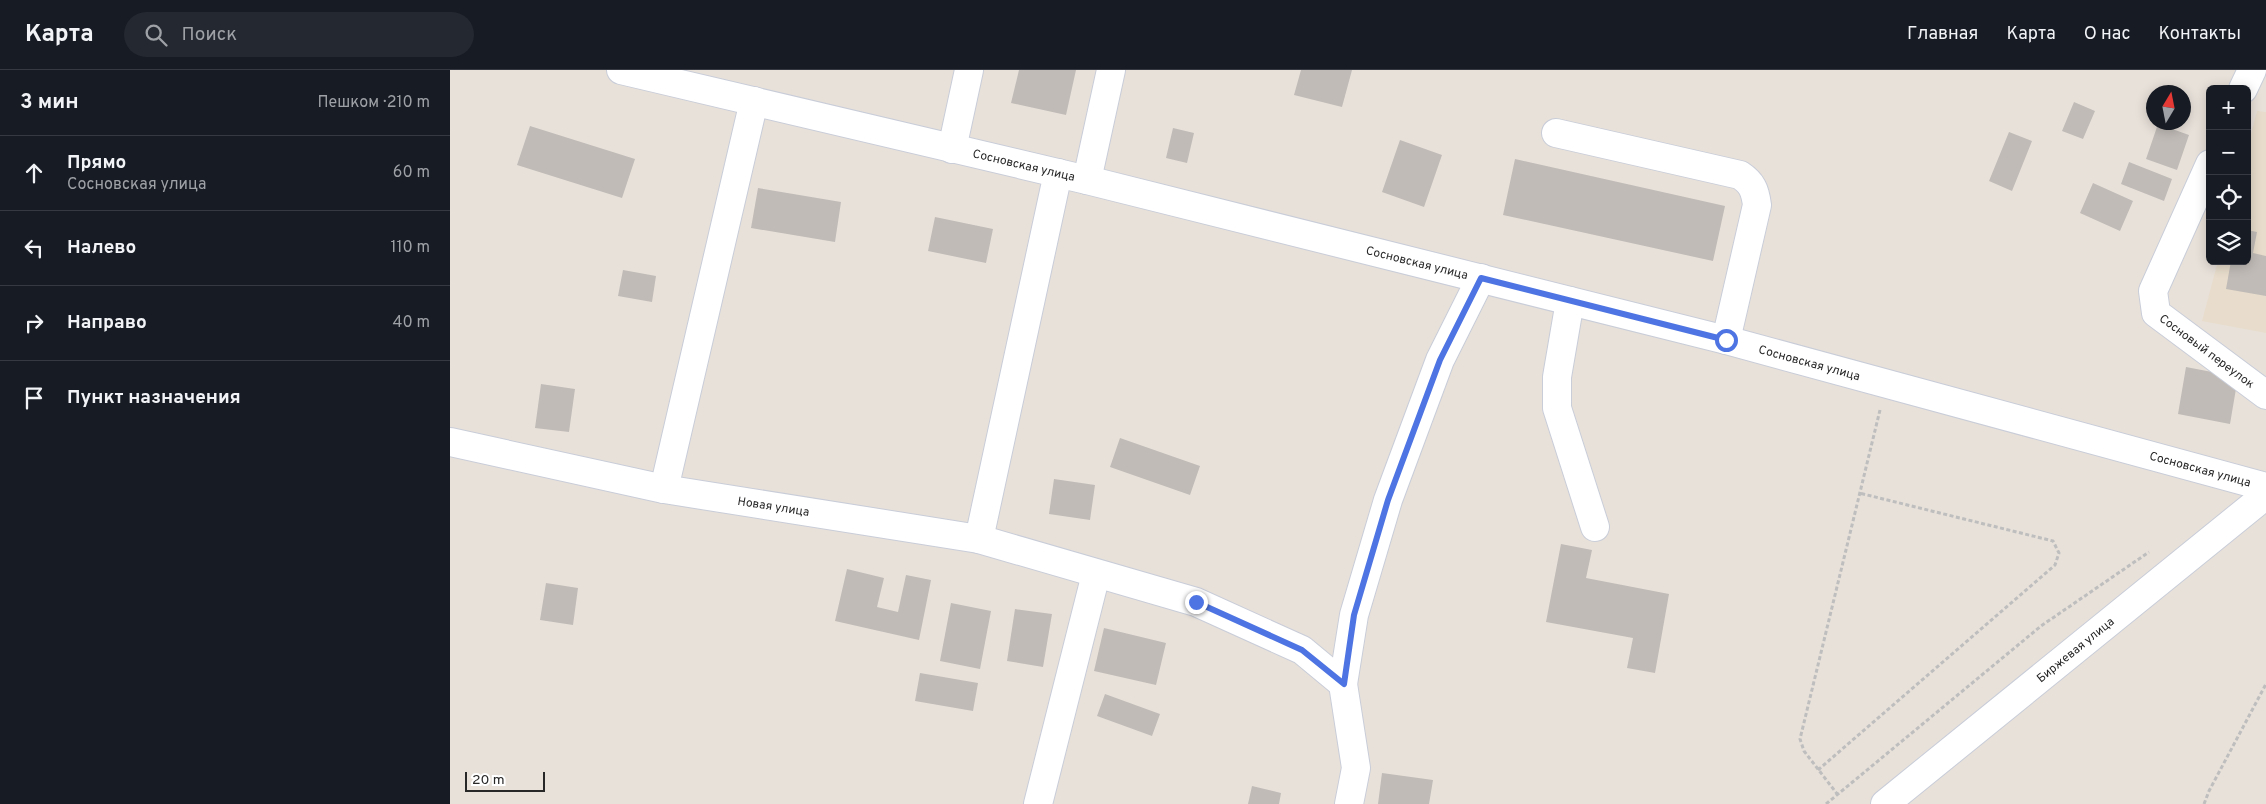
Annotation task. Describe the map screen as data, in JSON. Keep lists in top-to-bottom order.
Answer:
{
  "streets": {
    "street": [
      "Сосновская улица",
      "Сосновый переулок",
      "Новая улица",
      "Биржевая улица"
    ]
  },
  "scale_bar": "20 m",
  "north": "top",
  "page": {
    "header": "Карта",
    "search": "Поиск",
    "nav": [
      "Главная",
      "Карта",
      "О нас",
      "Контакты"
    ],
    "heading": ["3 мин", "Пешком · 210 m"],
    "map_buttons": ["+", "−"],
    "list": [
      ["Прямо", "Сосновская улица", "60 m"],
      ["Налево", "110 m"],
      ["Направо", "40 m"],
      "Пункт назначения"
    ],
    "scale": "20 m"
  }
}
